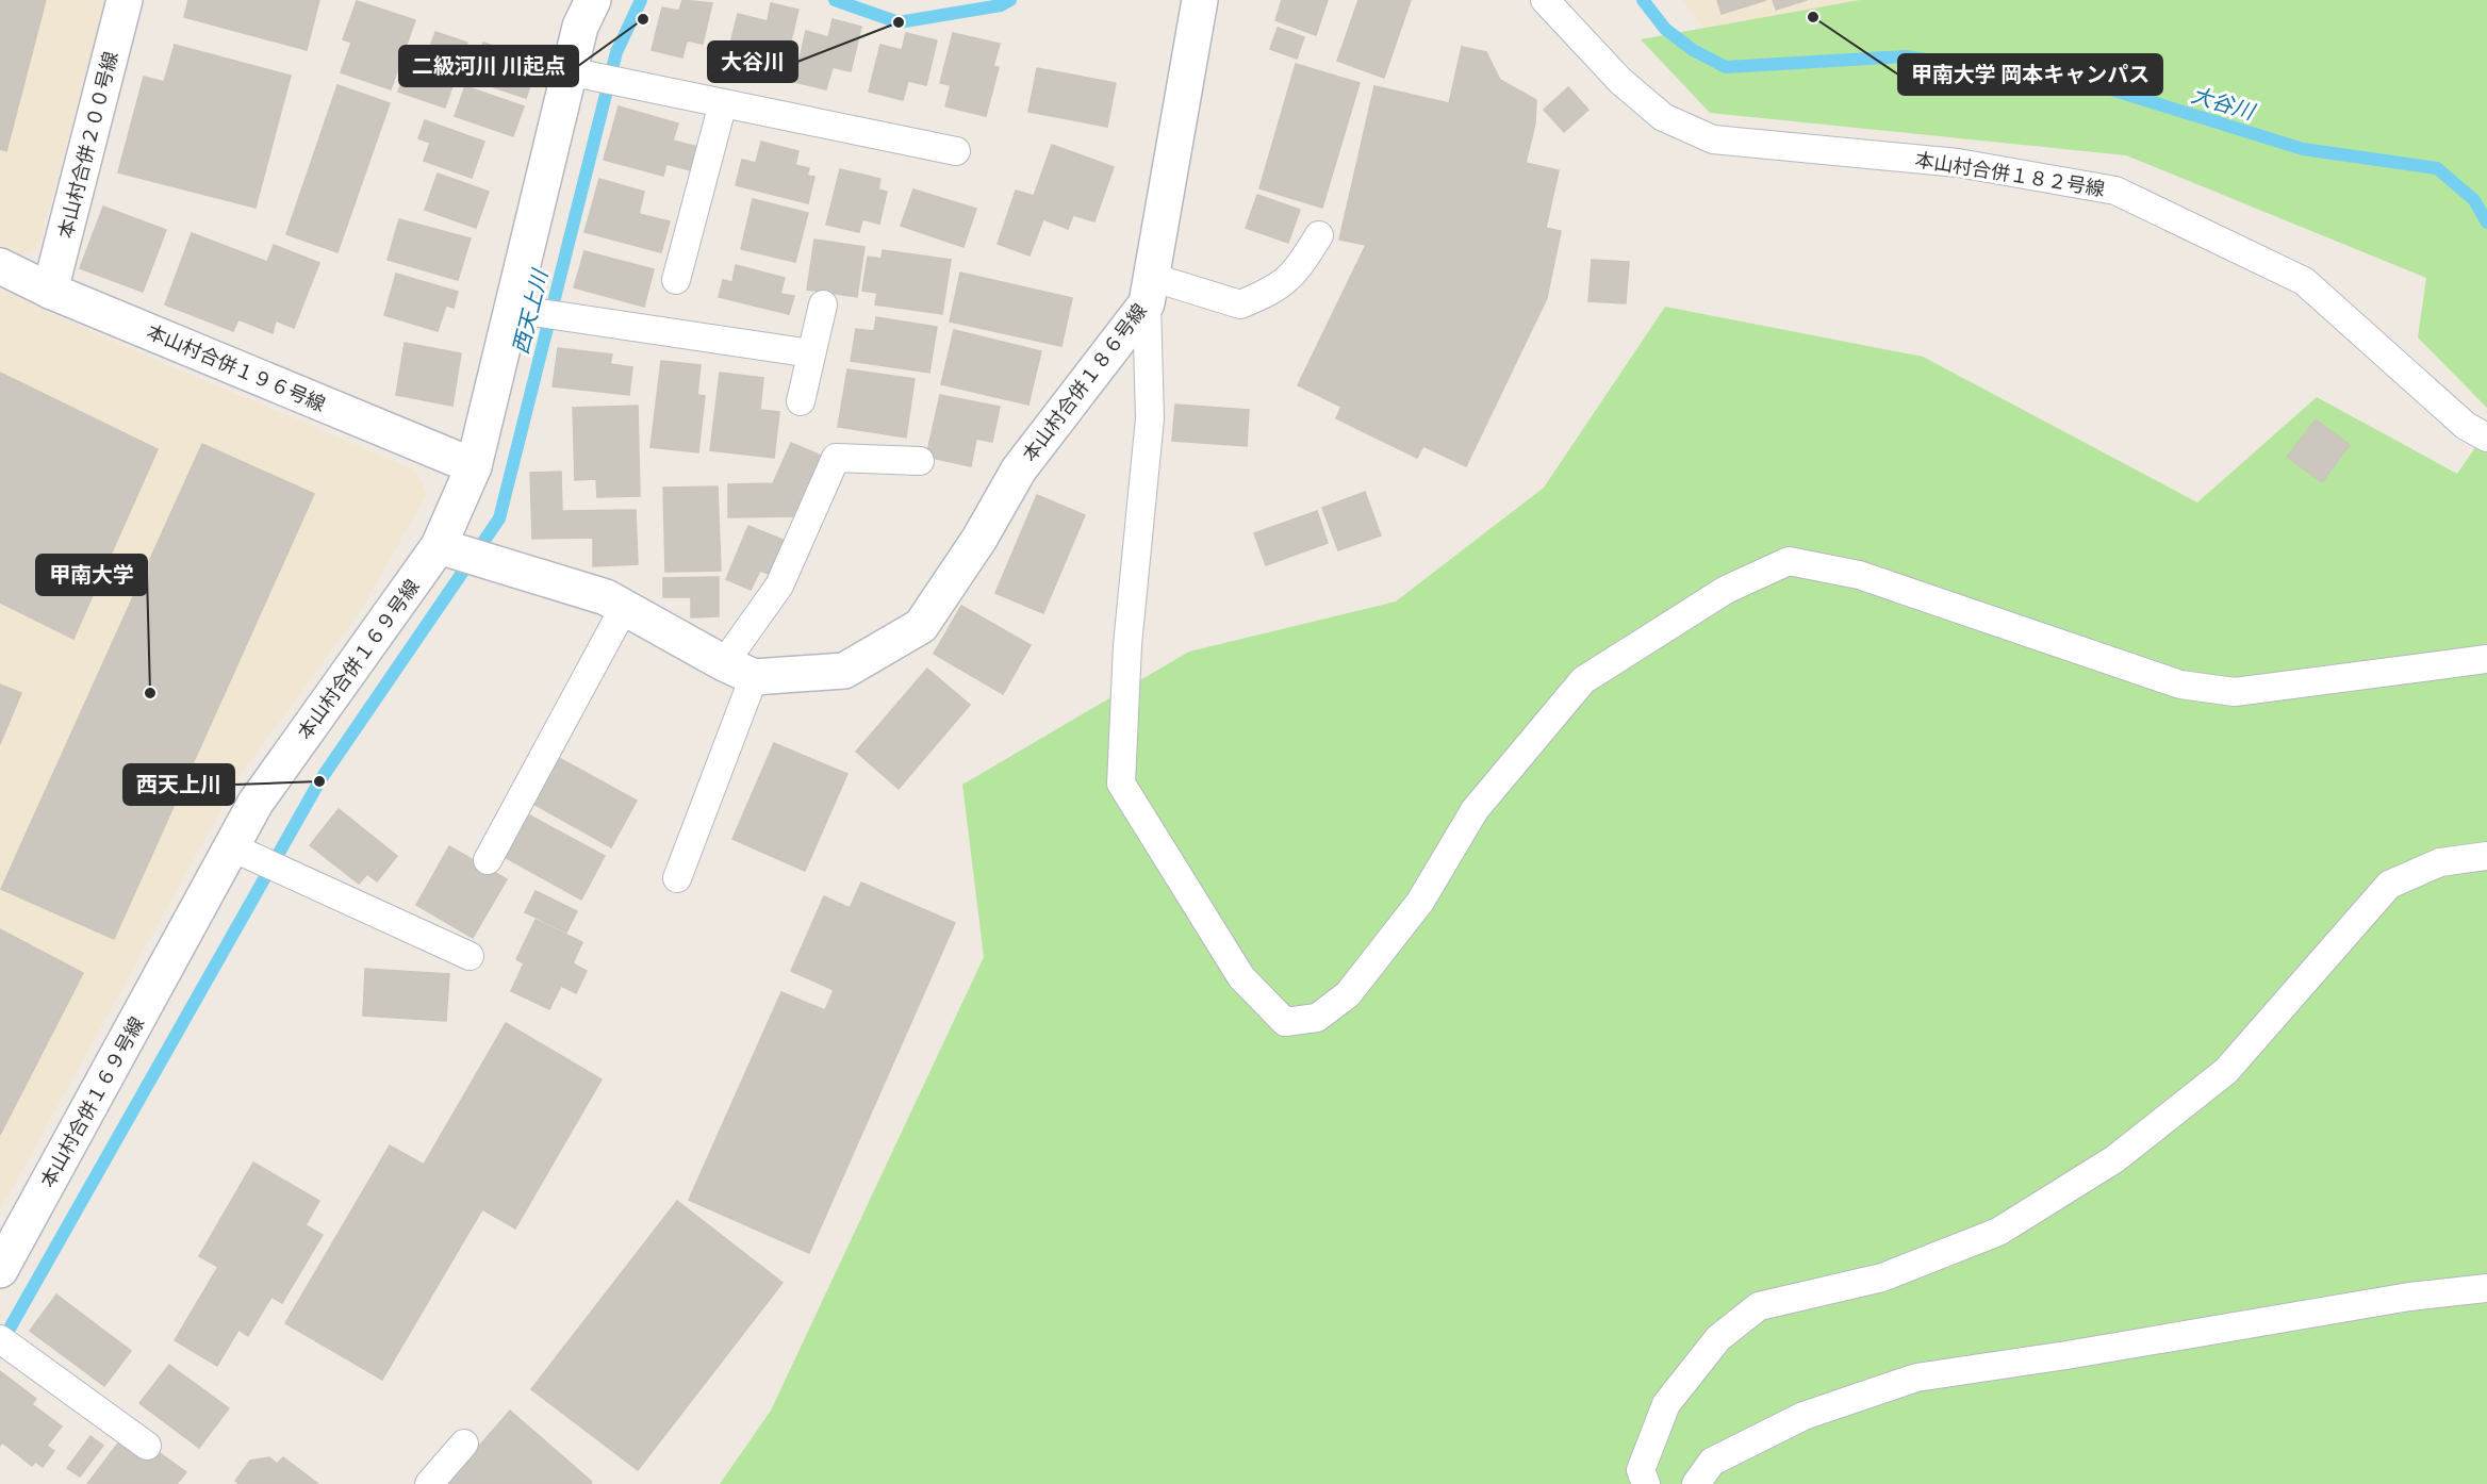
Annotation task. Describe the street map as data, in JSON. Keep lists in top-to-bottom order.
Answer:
{
  "streets": {
    "street": [
      "本山村合併２００号線",
      "本山村合併１９６号線",
      "本山村合併１８６号線",
      "本山村合併１６９号線"
    ],
    "lane": ["本山村合併１８２号線"]
  },
  "crossings": [
    ["本山村合併２００号線", "本山村合併１９６号線"],
    ["本山村合併１９６号線", "本山村合併１６９号線"]
  ],
  "water": ["大谷川", "西天上川"],
  "places": [
    "甲南大学 岡本キャンパス",
    "二級河川 川起点",
    "大谷川",
    "甲南大学",
    "西天上川"
  ]
}
